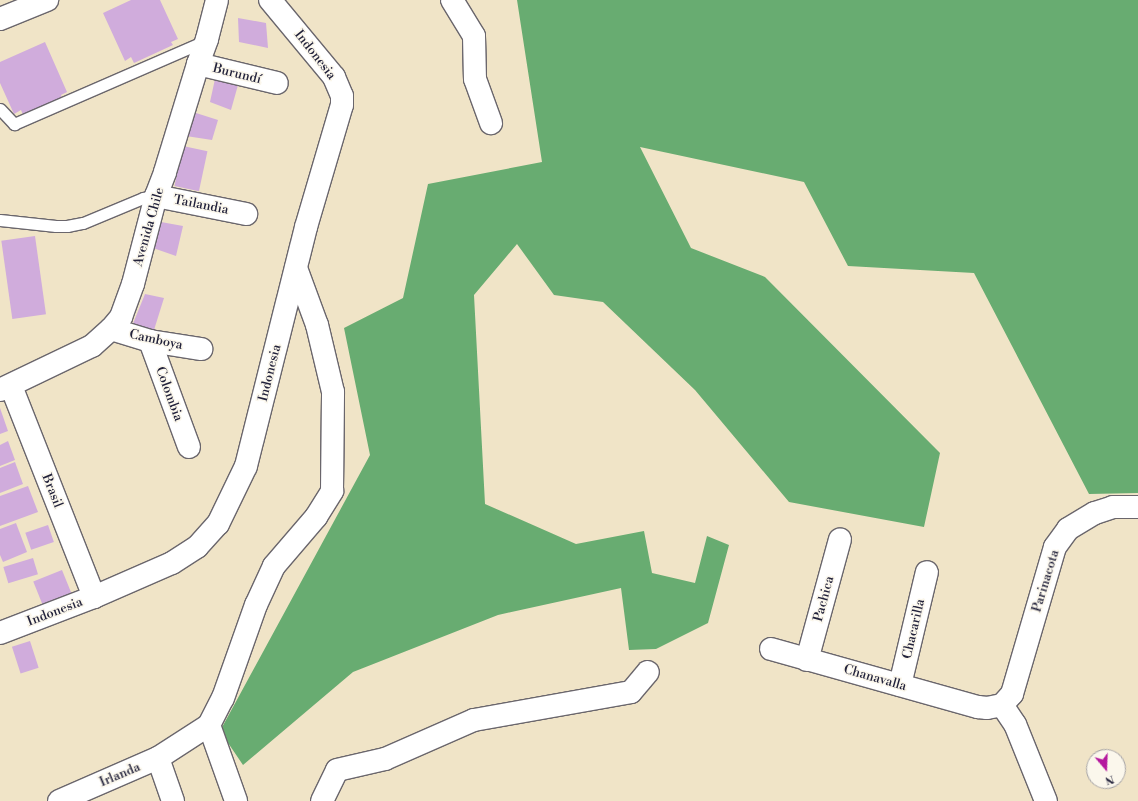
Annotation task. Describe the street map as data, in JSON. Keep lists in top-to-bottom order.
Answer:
{
  "streets": {
    "street": [
      "Indonesia",
      "Burundí",
      "Tailandia",
      "Avenida Chile",
      "Camboya",
      "Colombia",
      "Brasil",
      "Parinacota",
      "Pachica",
      "Chacarilla",
      "Chanavalla",
      "Irlanda"
    ]
  },
  "crossings": [
    ["Indonesia", "Brasil"],
    ["Burundí", "Avenida Chile"],
    ["Tailandia", "Avenida Chile"],
    ["Avenida Chile", "Camboya"],
    ["Avenida Chile", "Brasil"],
    ["Camboya", "Colombia"],
    ["Parinacota", "Chanavalla"],
    ["Pachica", "Chanavalla"],
    ["Chacarilla", "Chanavalla"]
  ],
  "north": "bottom"
}
